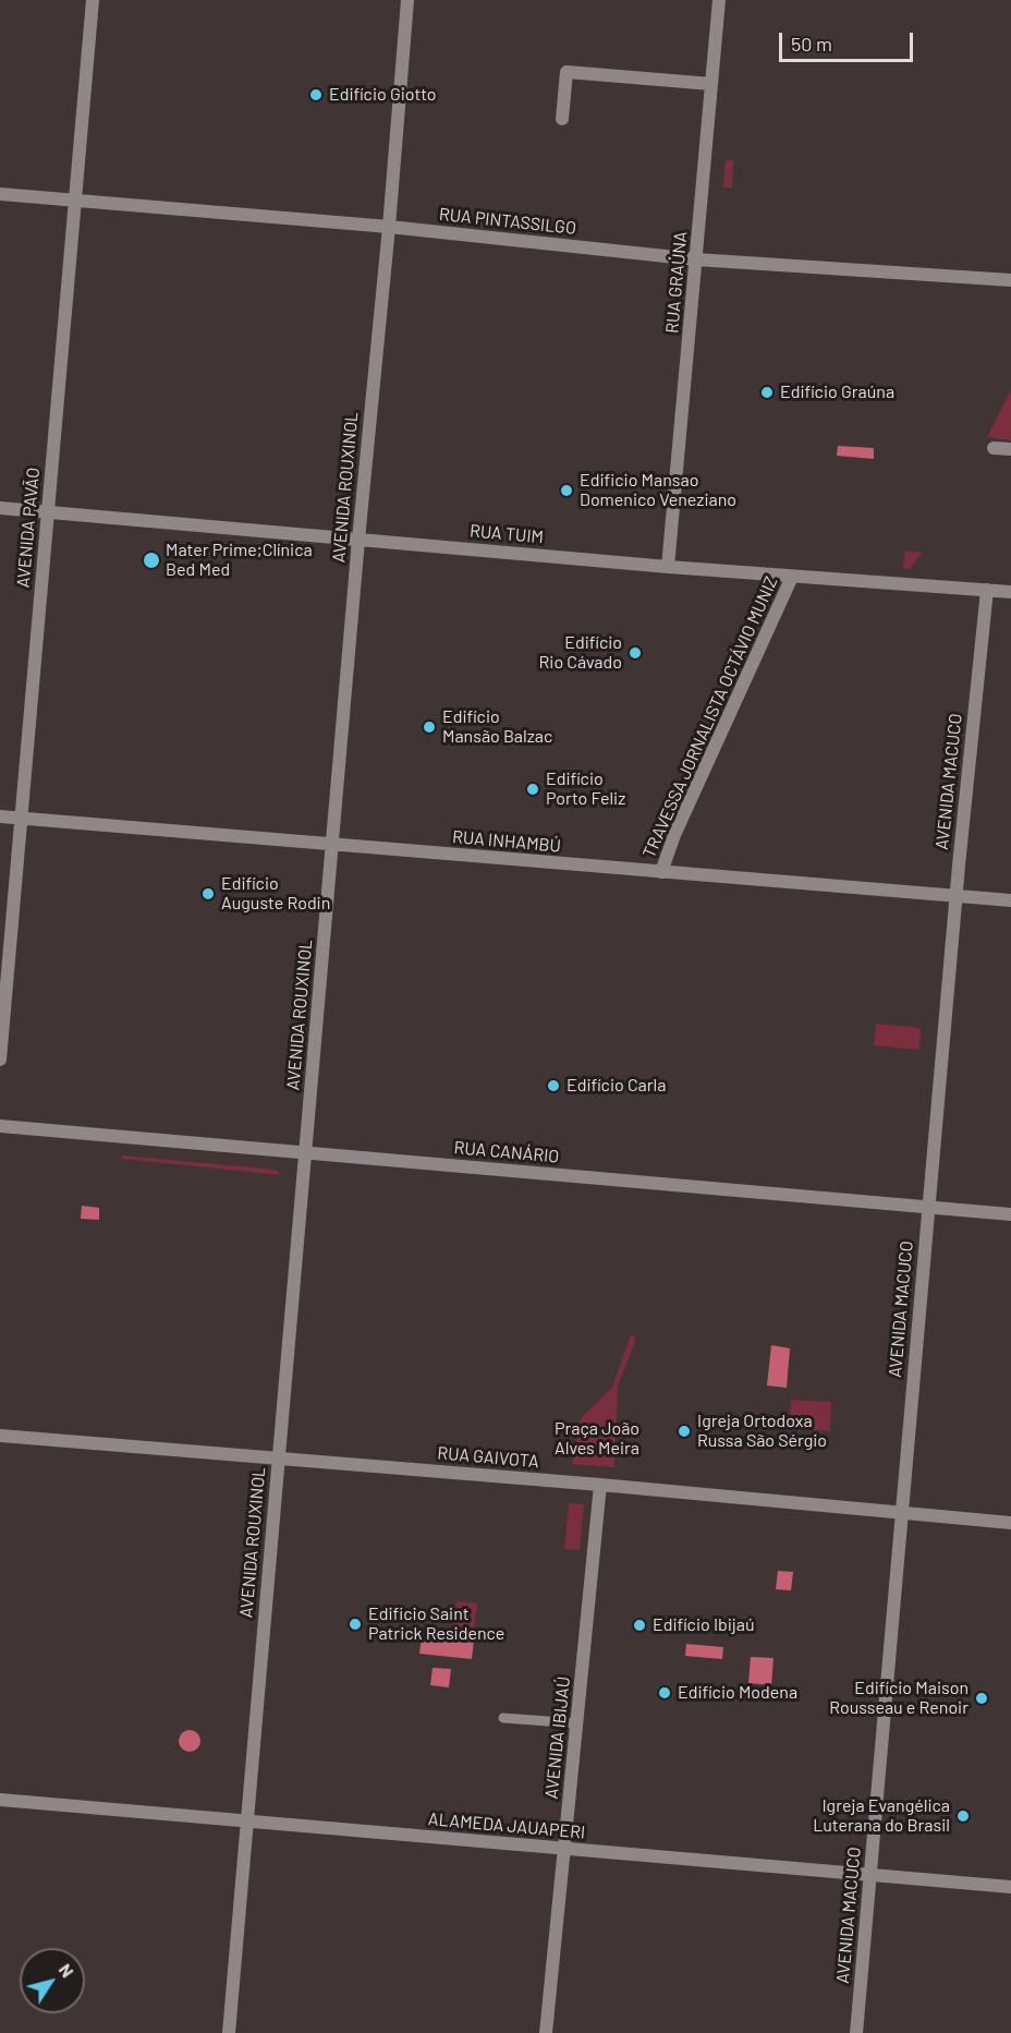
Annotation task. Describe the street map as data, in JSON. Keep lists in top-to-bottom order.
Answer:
{
  "streets": {
    "street": [
      "RUA PINTASSILGO",
      "RUA GRAÚNA",
      "AVENIDA ROUXINOL",
      "AVENIDA PAVÃO",
      "RUA TUIM",
      "TRAVESSA JORNALISTA OCTÁVIO MUNIZ",
      "AVENIDA MACUCO",
      "RUA INHAMBÚ",
      "RUA CANÁRIO",
      "RUA GAIVOTA",
      "AVENIDA IBIJAÚ",
      "ALAMEDA JAUAPERI"
    ]
  },
  "crossings": [
    ["RUA PINTASSILGO", "RUA GRAÚNA"],
    ["RUA PINTASSILGO", "AVENIDA ROUXINOL"],
    ["RUA PINTASSILGO", "AVENIDA PAVÃO"],
    ["RUA GRAÚNA", "RUA TUIM"],
    ["AVENIDA ROUXINOL", "RUA TUIM"],
    ["AVENIDA ROUXINOL", "RUA INHAMBÚ"],
    ["AVENIDA ROUXINOL", "RUA CANÁRIO"],
    ["AVENIDA ROUXINOL", "RUA GAIVOTA"],
    ["AVENIDA ROUXINOL", "ALAMEDA JAUAPERI"],
    ["AVENIDA PAVÃO", "RUA TUIM"],
    ["AVENIDA PAVÃO", "RUA INHAMBÚ"],
    ["RUA TUIM", "TRAVESSA JORNALISTA OCTÁVIO MUNIZ"],
    ["RUA TUIM", "AVENIDA MACUCO"],
    ["TRAVESSA JORNALISTA OCTÁVIO MUNIZ", "RUA INHAMBÚ"],
    ["AVENIDA MACUCO", "RUA INHAMBÚ"],
    ["AVENIDA MACUCO", "RUA CANÁRIO"],
    ["AVENIDA MACUCO", "RUA GAIVOTA"],
    ["AVENIDA MACUCO", "ALAMEDA JAUAPERI"],
    ["RUA GAIVOTA", "AVENIDA IBIJAÚ"],
    ["AVENIDA IBIJAÚ", "ALAMEDA JAUAPERI"]
  ],
  "parks": ["Praça João Alves Meira"],
  "places": [
    "Edifício Giotto",
    "Edifício Graúna",
    "Edificio Mansao Domenico Veneziano",
    "Mater Prime;Clínica Bed Med",
    "Edifício Rio Cávado",
    "Edifício Mansão Balzac",
    "Edifício Porto Feliz",
    "Edifício Auguste Rodin",
    "Edifício Carla",
    "Igreja Ortodoxa Russa São Sérgio",
    "Edificio Saint Patrick Residence",
    "Edifício Ibijaú",
    "Edifício Modena",
    "Edifício Maison Rousseau e Renoir",
    "Igreja Evangélica Luterana do Brasil"
  ],
  "scale_bar": "50 m",
  "north": "top right"
}
